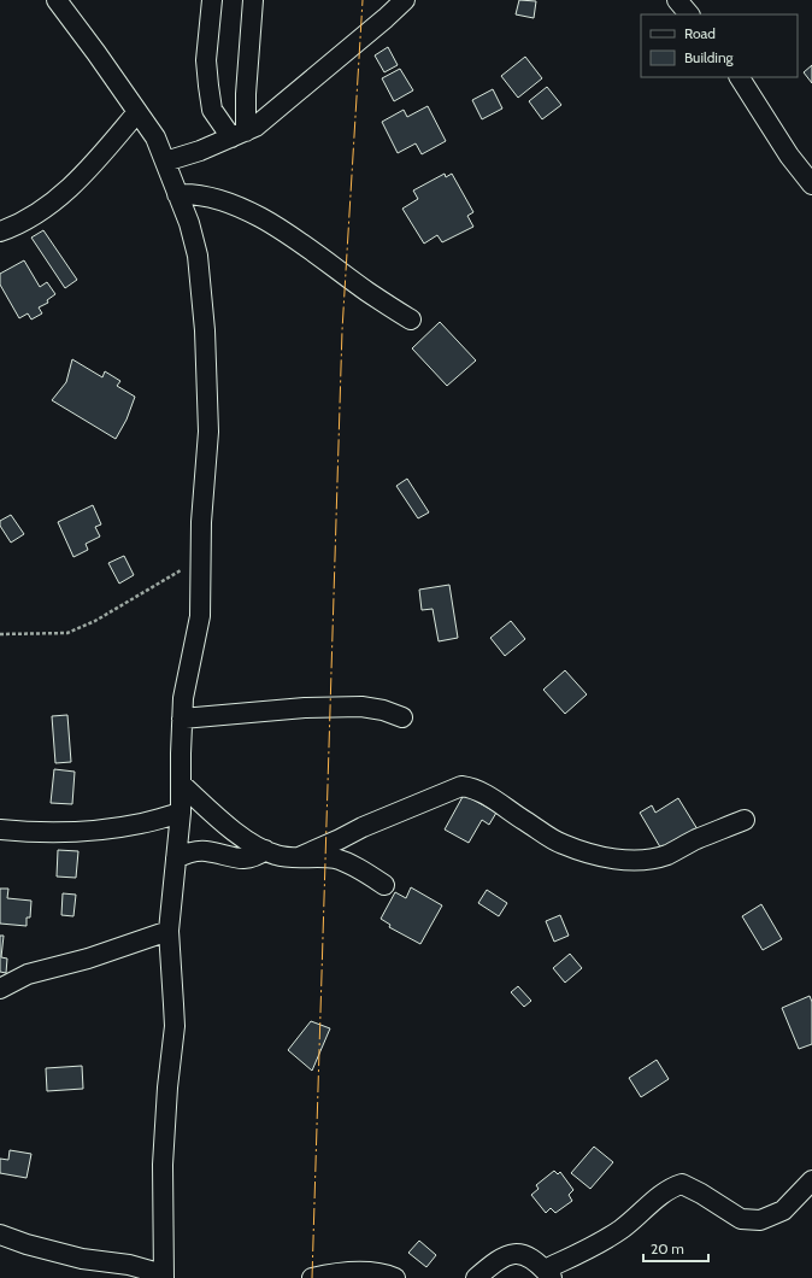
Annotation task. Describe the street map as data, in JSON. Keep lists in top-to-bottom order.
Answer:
{
  "legend": ["Road", "Building"],
  "scale_bar": "20 m"
}
